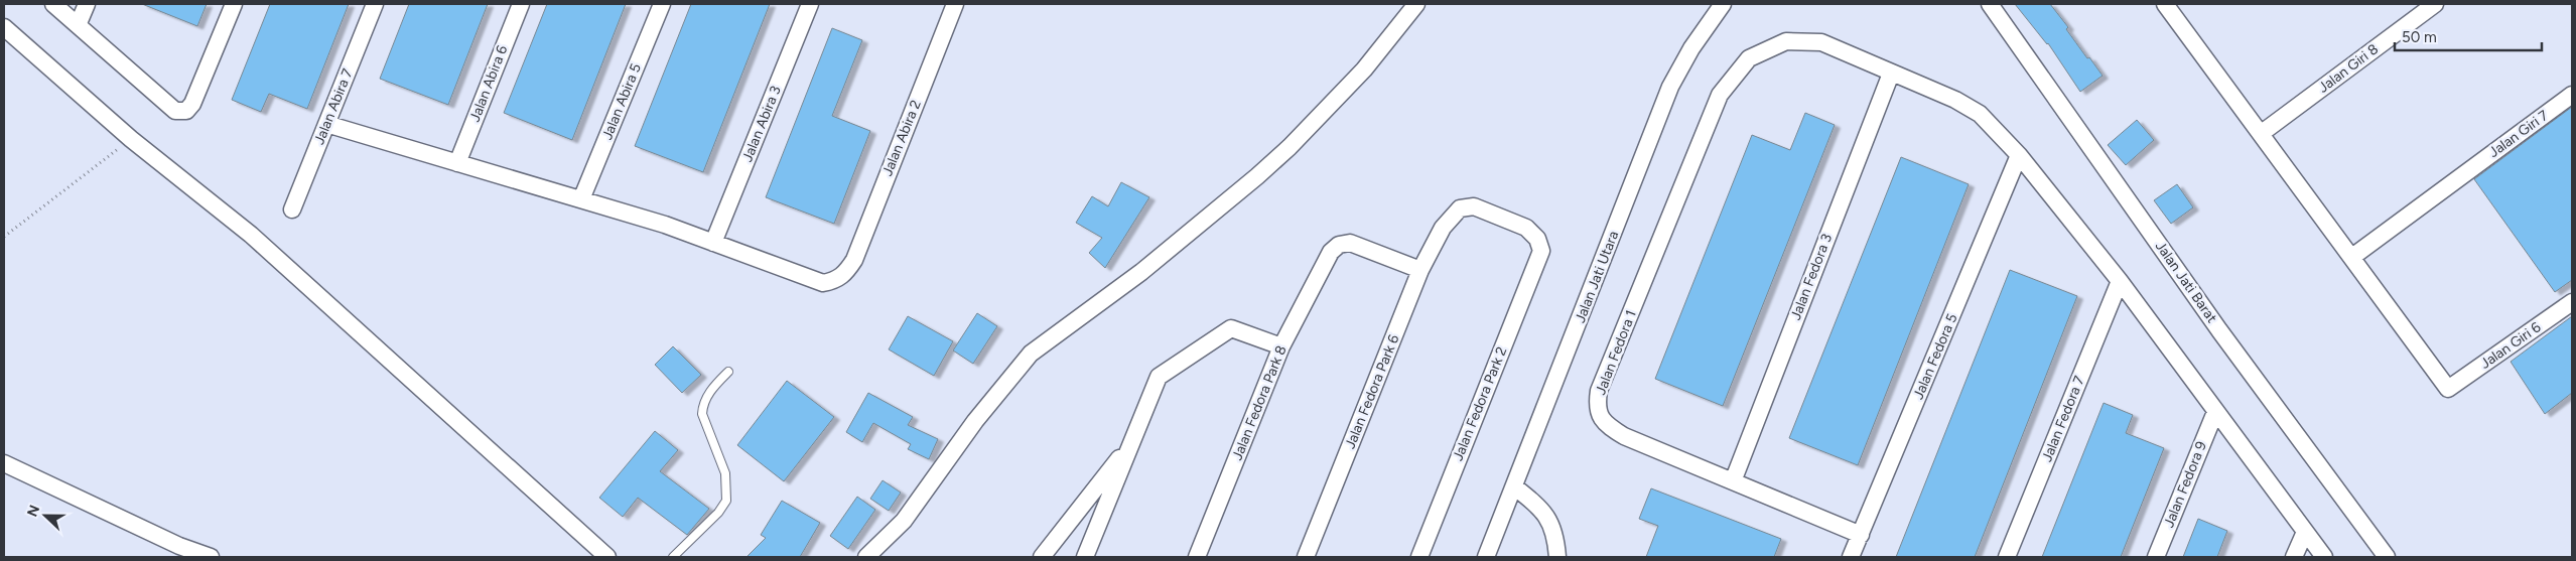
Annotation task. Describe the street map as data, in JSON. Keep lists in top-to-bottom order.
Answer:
{
  "streets": {
    "street": [
      "Jalan Giri 8",
      "Jalan Abira 6",
      "Jalan Abira 5",
      "Jalan Abira 7",
      "Jalan Abira 3",
      "Jalan Giri 7",
      "Jalan Abira 2",
      "Jalan Jati Utara",
      "Jalan Fedora 3",
      "Jalan Jati Barat",
      "Jalan Giri 6",
      "Jalan Fedora 1",
      "Jalan Fedora 5",
      "Jalan Fedora Park 6",
      "Jalan Fedora Park 8",
      "Jalan Fedora Park 2",
      "Jalan Fedora 7",
      "Jalan Fedora 9"
    ]
  },
  "crossings": [
    ["Jalan Abira 3", "Jalan Abira 2"],
    ["Jalan Giri 7", "Jalan Giri 6"],
    ["Jalan Fedora 3", "Jalan Fedora 1"],
    ["Jalan Fedora 1", "Jalan Fedora 5"],
    ["Jalan Fedora Park 6", "Jalan Fedora Park 8"],
    ["Jalan Fedora Park 6", "Jalan Fedora Park 2"]
  ],
  "scale_bar": "50 m",
  "north": "left"
}
